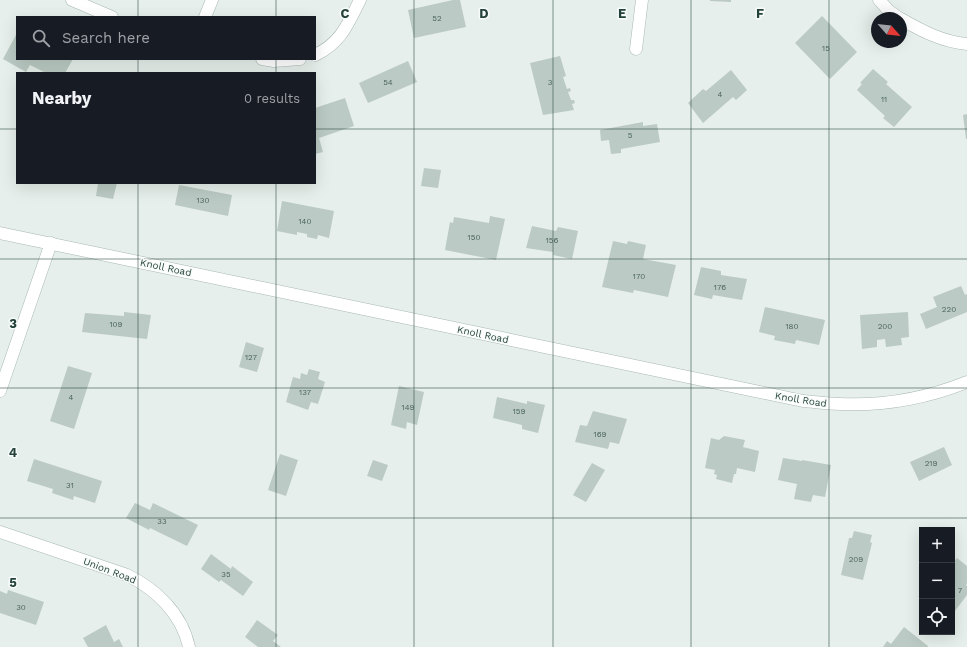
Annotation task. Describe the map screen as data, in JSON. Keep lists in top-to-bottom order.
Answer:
{
  "streets": {
    "street": ["Knoll Road", "Union Road"]
  },
  "house_numbers": [
    "52",
    "15",
    "54",
    "3",
    "4",
    "11",
    "5",
    "130",
    "140",
    "150",
    "156",
    "170",
    "176",
    "220",
    "109",
    "180",
    "200",
    "127",
    "137",
    "4",
    "149",
    "159",
    "169",
    "219",
    "31",
    "33",
    "209",
    "35",
    "7",
    "30"
  ],
  "north": "bottom right",
  "page": {
    "search": "Search here",
    "heading": ["Nearby", "0 results"],
    "map_buttons": ["+", "−"]
  },
  "grid": {
    "columns": [
      "C",
      "D",
      "E",
      "F"
    ],
    "rows": ["3", "4", "5"]
  }
}
